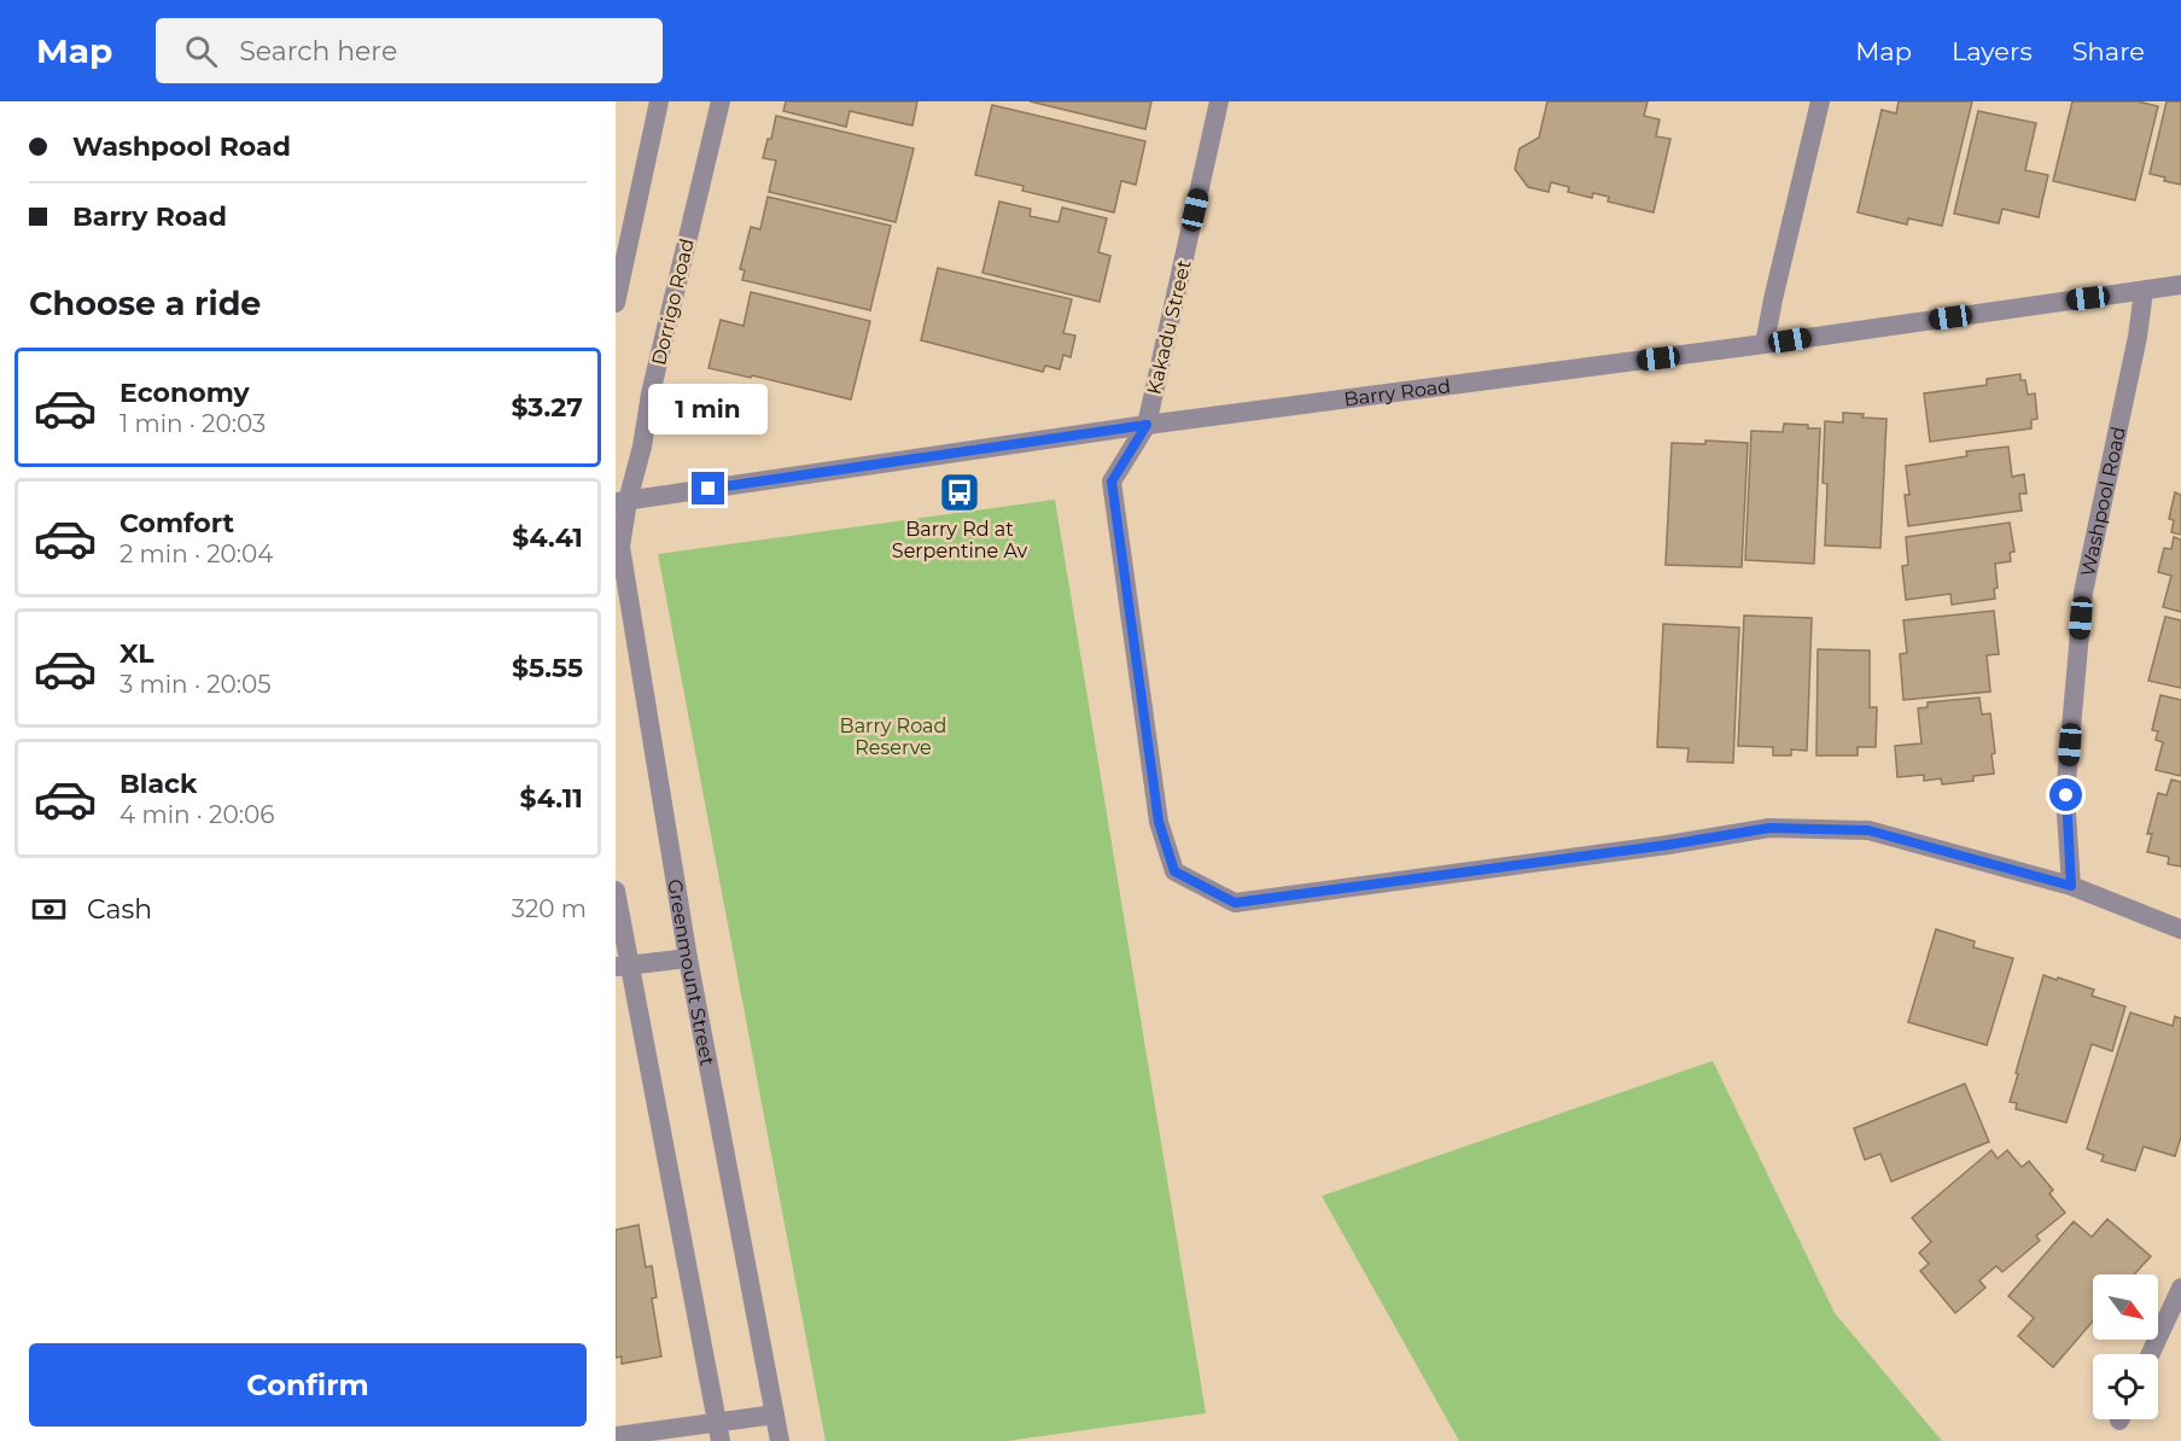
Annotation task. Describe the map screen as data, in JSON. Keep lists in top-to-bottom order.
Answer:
{
  "streets": {
    "street": [
      "Dorrigo Road",
      "Kakadu Street",
      "Barry Road",
      "Washpool Road",
      "Greenmount Street"
    ]
  },
  "crossings": [
    ["Dorrigo Road", "Barry Road"],
    ["Dorrigo Road", "Greenmount Street"],
    ["Kakadu Street", "Barry Road"],
    ["Kakadu Street", "Washpool Road"],
    ["Barry Road", "Washpool Road"],
    ["Barry Road", "Greenmount Street"]
  ],
  "parks": ["Barry Road Reserve"],
  "places": {
    "bus stop": ["Barry Rd at Serpentine Av"]
  },
  "north": "bottom right",
  "page": {
    "header": "Map",
    "search": "Search here",
    "nav": ["Map", "Layers", "Share"],
    "banner": ["Washpool Road", "Barry Road"],
    "heading": "Choose a ride",
    "list": [
      {
        "name": "Economy",
        "note": "1 min · 20:03",
        "value": "$3.27"
      },
      {
        "name": "Comfort",
        "note": "2 min · 20:04",
        "value": "$4.41"
      },
      {
        "name": "XL",
        "note": "3 min · 20:05",
        "value": "$5.55"
      },
      {
        "name": "Black",
        "note": "4 min · 20:06",
        "value": "$4.11"
      }
    ],
    "bubble": "1 min",
    "pay": ["Cash", "320 m"],
    "buttons": "Confirm"
  }
}
